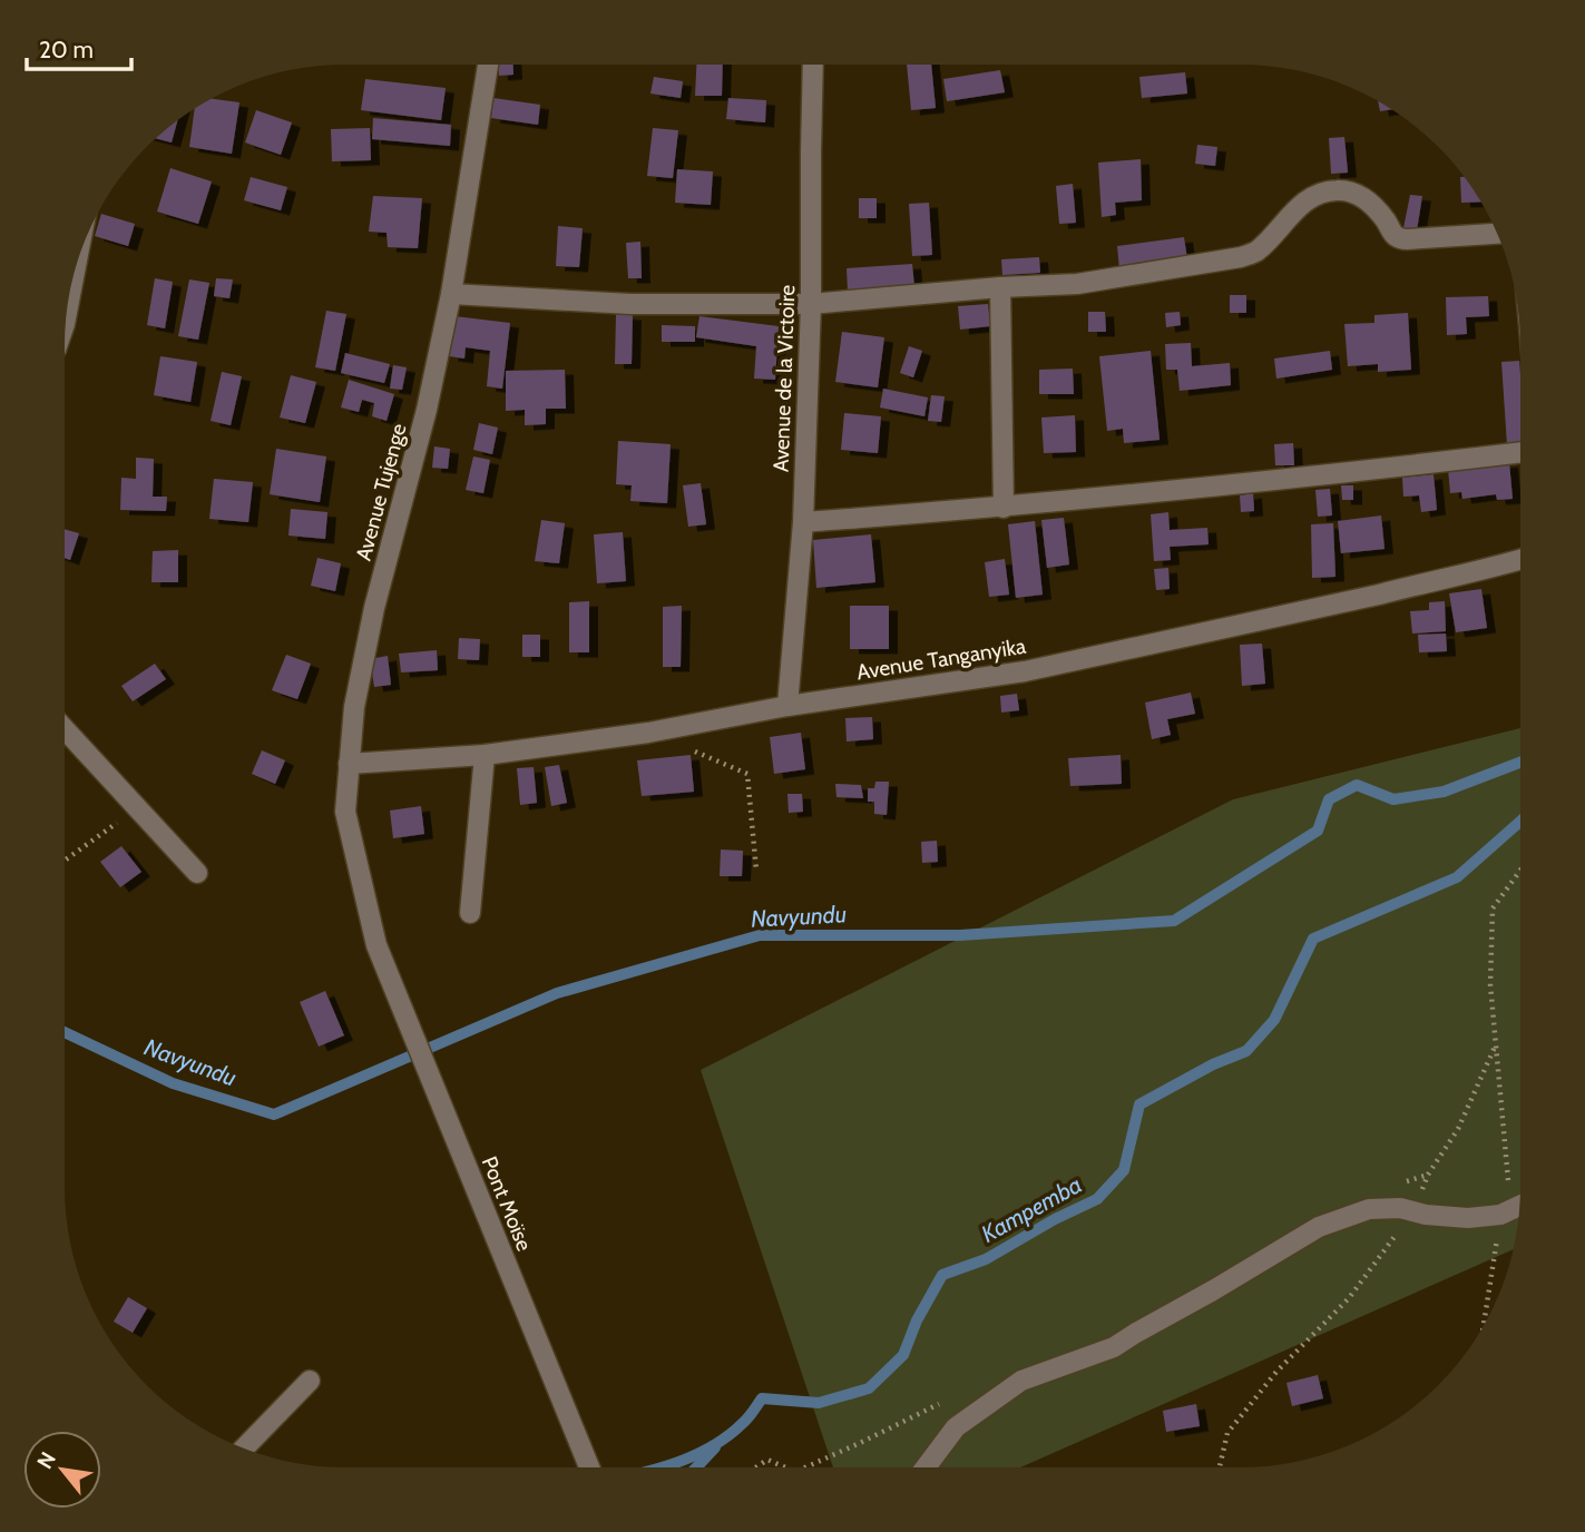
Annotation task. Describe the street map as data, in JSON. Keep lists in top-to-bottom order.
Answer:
{
  "streets": {
    "street": [
      "Avenue de la Victoire",
      "Avenue Tujenge",
      "Avenue Tanganyika",
      "Pont Moïse"
    ]
  },
  "crossings": [
    ["Avenue de la Victoire", "Avenue Tanganyika"],
    ["Avenue Tujenge", "Avenue Tanganyika"],
    ["Avenue Tujenge", "Pont Moïse"]
  ],
  "water": ["Navyundu", "Kampemba"],
  "scale_bar": "20 m",
  "north": "top left"
}
